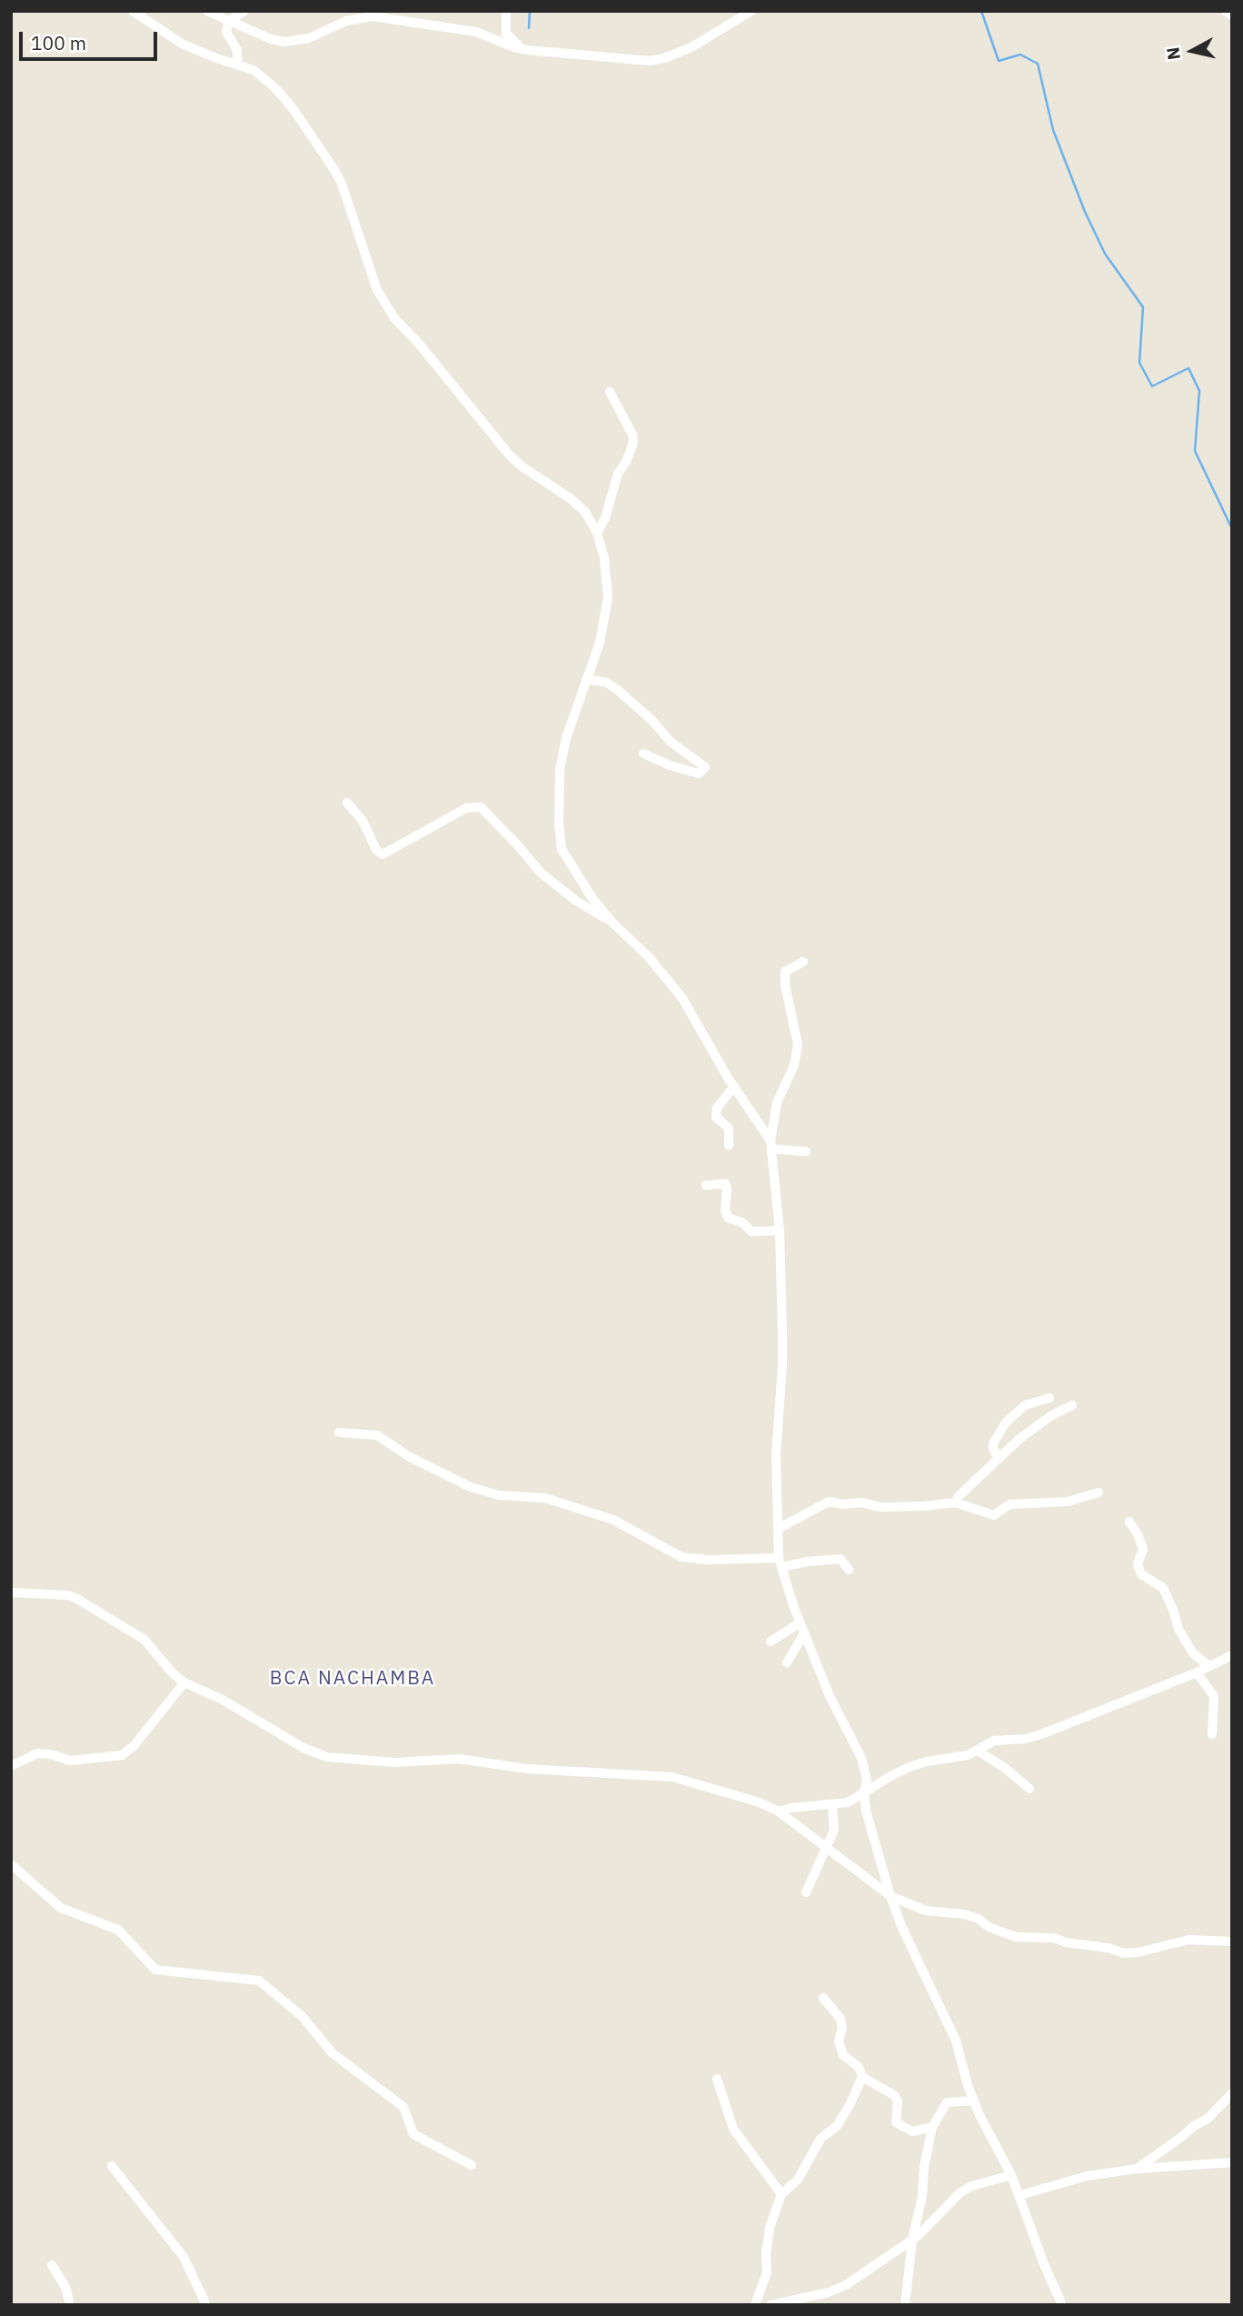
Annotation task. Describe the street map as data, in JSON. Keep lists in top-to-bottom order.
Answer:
{
  "districts": ["BCA NACHAMBA"],
  "scale_bar": "100 m",
  "north": "left"
}
